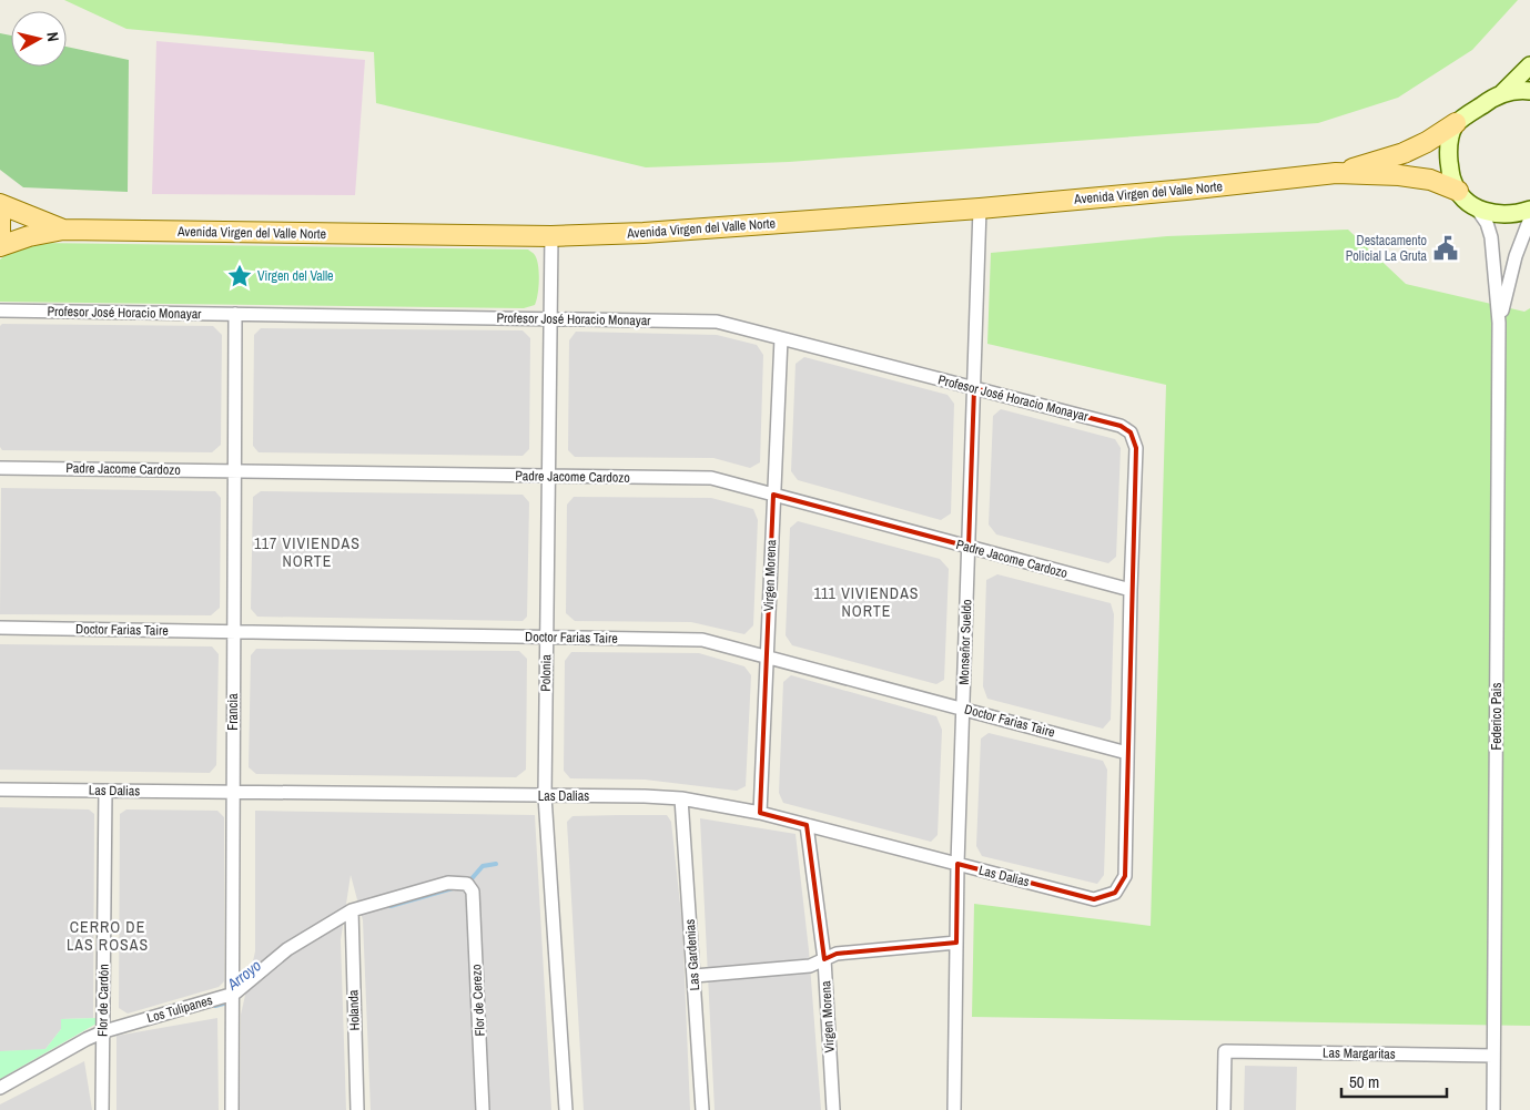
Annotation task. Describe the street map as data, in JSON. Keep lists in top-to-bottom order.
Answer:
{
  "streets": {
    "main road": ["Avenida Virgen del Valle Norte"],
    "street": [
      "Profesor José Horacio Monayar",
      "Padre Jacome Cardozo",
      "Virgen Morena",
      "Doctor Farias Taire",
      "Monseñor Sueldo",
      "Polonia",
      "Francia",
      "Federico Pais",
      "Las Dalias",
      "Las Gardenias",
      "Flor de Cardón",
      "Flor de Cerezo",
      "Los Tulipanes",
      "Holanda",
      "Las Margaritas"
    ]
  },
  "crossings": [
    ["Avenida Virgen del Valle Norte", "Monseñor Sueldo"],
    ["Avenida Virgen del Valle Norte", "Polonia"],
    ["Profesor José Horacio Monayar", "Padre Jacome Cardozo"],
    ["Profesor José Horacio Monayar", "Virgen Morena"],
    ["Profesor José Horacio Monayar", "Monseñor Sueldo"],
    ["Profesor José Horacio Monayar", "Polonia"],
    ["Profesor José Horacio Monayar", "Francia"],
    ["Padre Jacome Cardozo", "Virgen Morena"],
    ["Padre Jacome Cardozo", "Monseñor Sueldo"],
    ["Padre Jacome Cardozo", "Polonia"],
    ["Padre Jacome Cardozo", "Francia"],
    ["Virgen Morena", "Doctor Farias Taire"],
    ["Virgen Morena", "Las Dalias"],
    ["Doctor Farias Taire", "Monseñor Sueldo"],
    ["Doctor Farias Taire", "Polonia"],
    ["Doctor Farias Taire", "Francia"],
    ["Doctor Farias Taire", "Las Dalias"],
    ["Monseñor Sueldo", "Las Dalias"],
    ["Polonia", "Las Dalias"],
    ["Francia", "Las Dalias"],
    ["Francia", "Los Tulipanes"],
    ["Federico Pais", "Las Margaritas"],
    ["Las Dalias", "Las Gardenias"],
    ["Las Dalias", "Flor de Cardón"],
    ["Flor de Cardón", "Los Tulipanes"],
    ["Flor de Cerezo", "Los Tulipanes"],
    ["Los Tulipanes", "Holanda"]
  ],
  "districts": ["117 VIVIENDAS NORTE", "111 VIVIENDAS NORTE", "CERRO DE LAS ROSAS"],
  "water": ["Arroyo"],
  "places": {
    "public building": ["Destacamento Policial La Gruta"],
    "place": ["Virgen del Valle"]
  },
  "scale_bar": "50 m",
  "north": "right"
}
